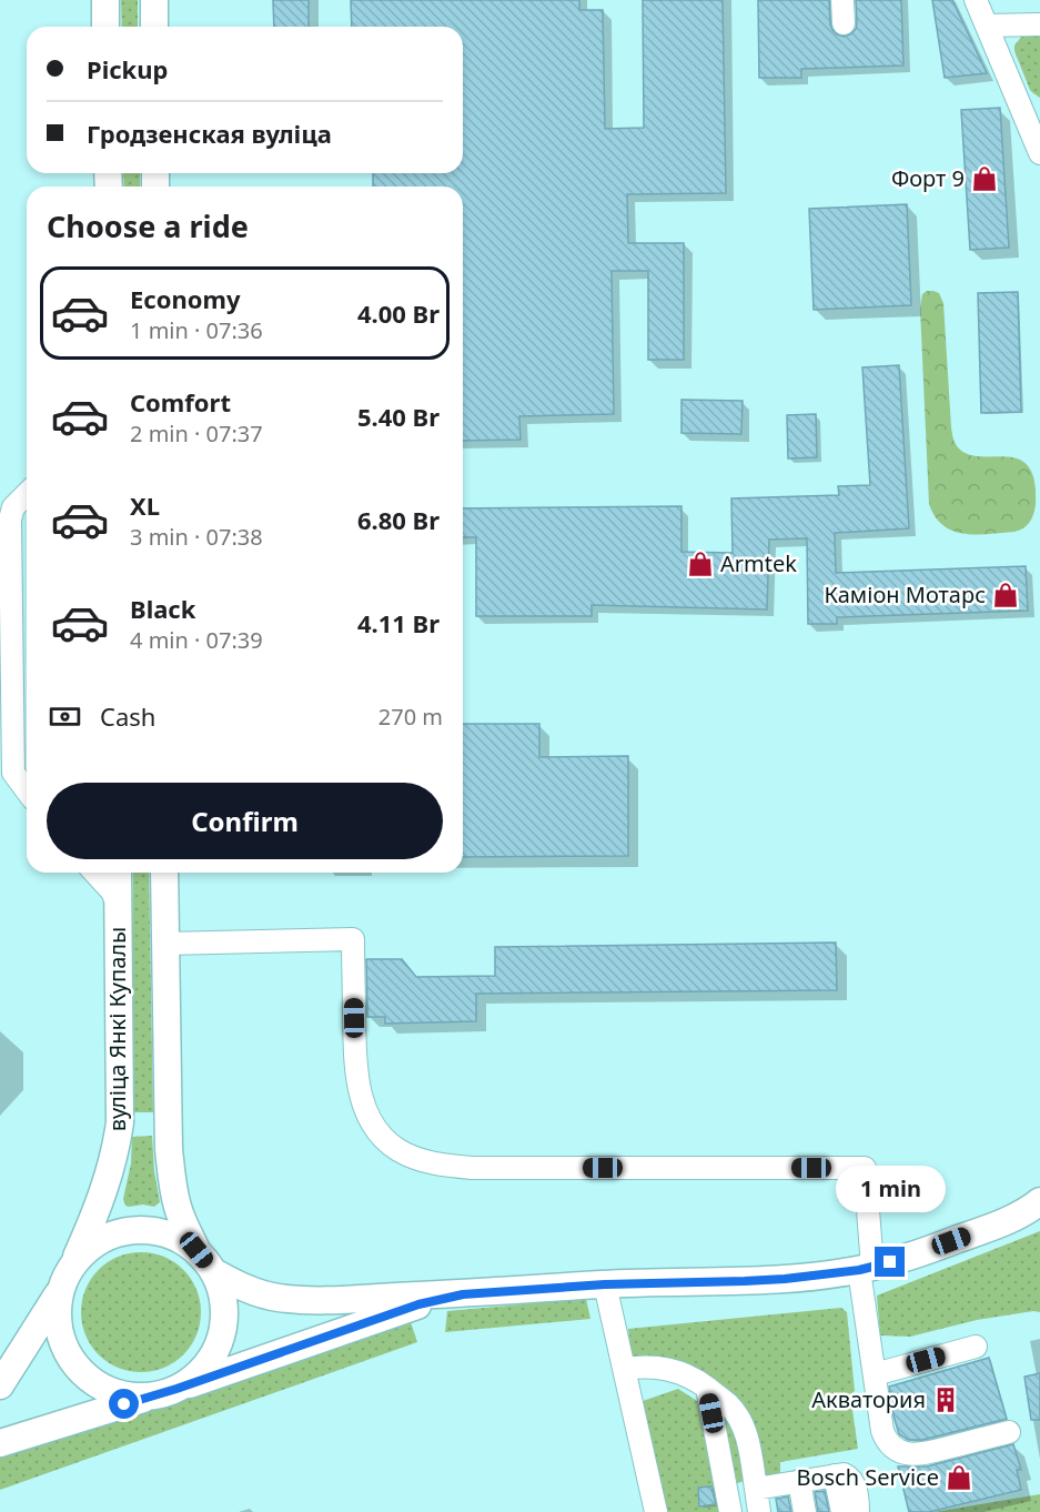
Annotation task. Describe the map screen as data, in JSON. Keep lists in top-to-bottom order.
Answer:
{
  "streets": {
    "main road": ["вуліца Янкі Купалы"]
  },
  "places": {
    "shop": [
      "Форт 9",
      "Armtek",
      "Каміон Мотарс",
      "Bosch Service"
    ],
    "building": ["Акватория"]
  },
  "page": {
    "banner": ["Pickup", "Гродзенская вуліца"],
    "heading": "Choose a ride",
    "list": [
      {
        "name": "Economy",
        "note": "1 min · 07:36",
        "value": "4.00 Br"
      },
      {
        "name": "Comfort",
        "note": "2 min · 07:37",
        "value": "5.40 Br"
      },
      {
        "name": "XL",
        "note": "3 min · 07:38",
        "value": "6.80 Br"
      },
      {
        "name": "Black",
        "note": "4 min · 07:39",
        "value": "4.11 Br"
      }
    ],
    "pay": ["Cash", "270 m"],
    "buttons": "Confirm",
    "bubble": "1 min"
  }
}
